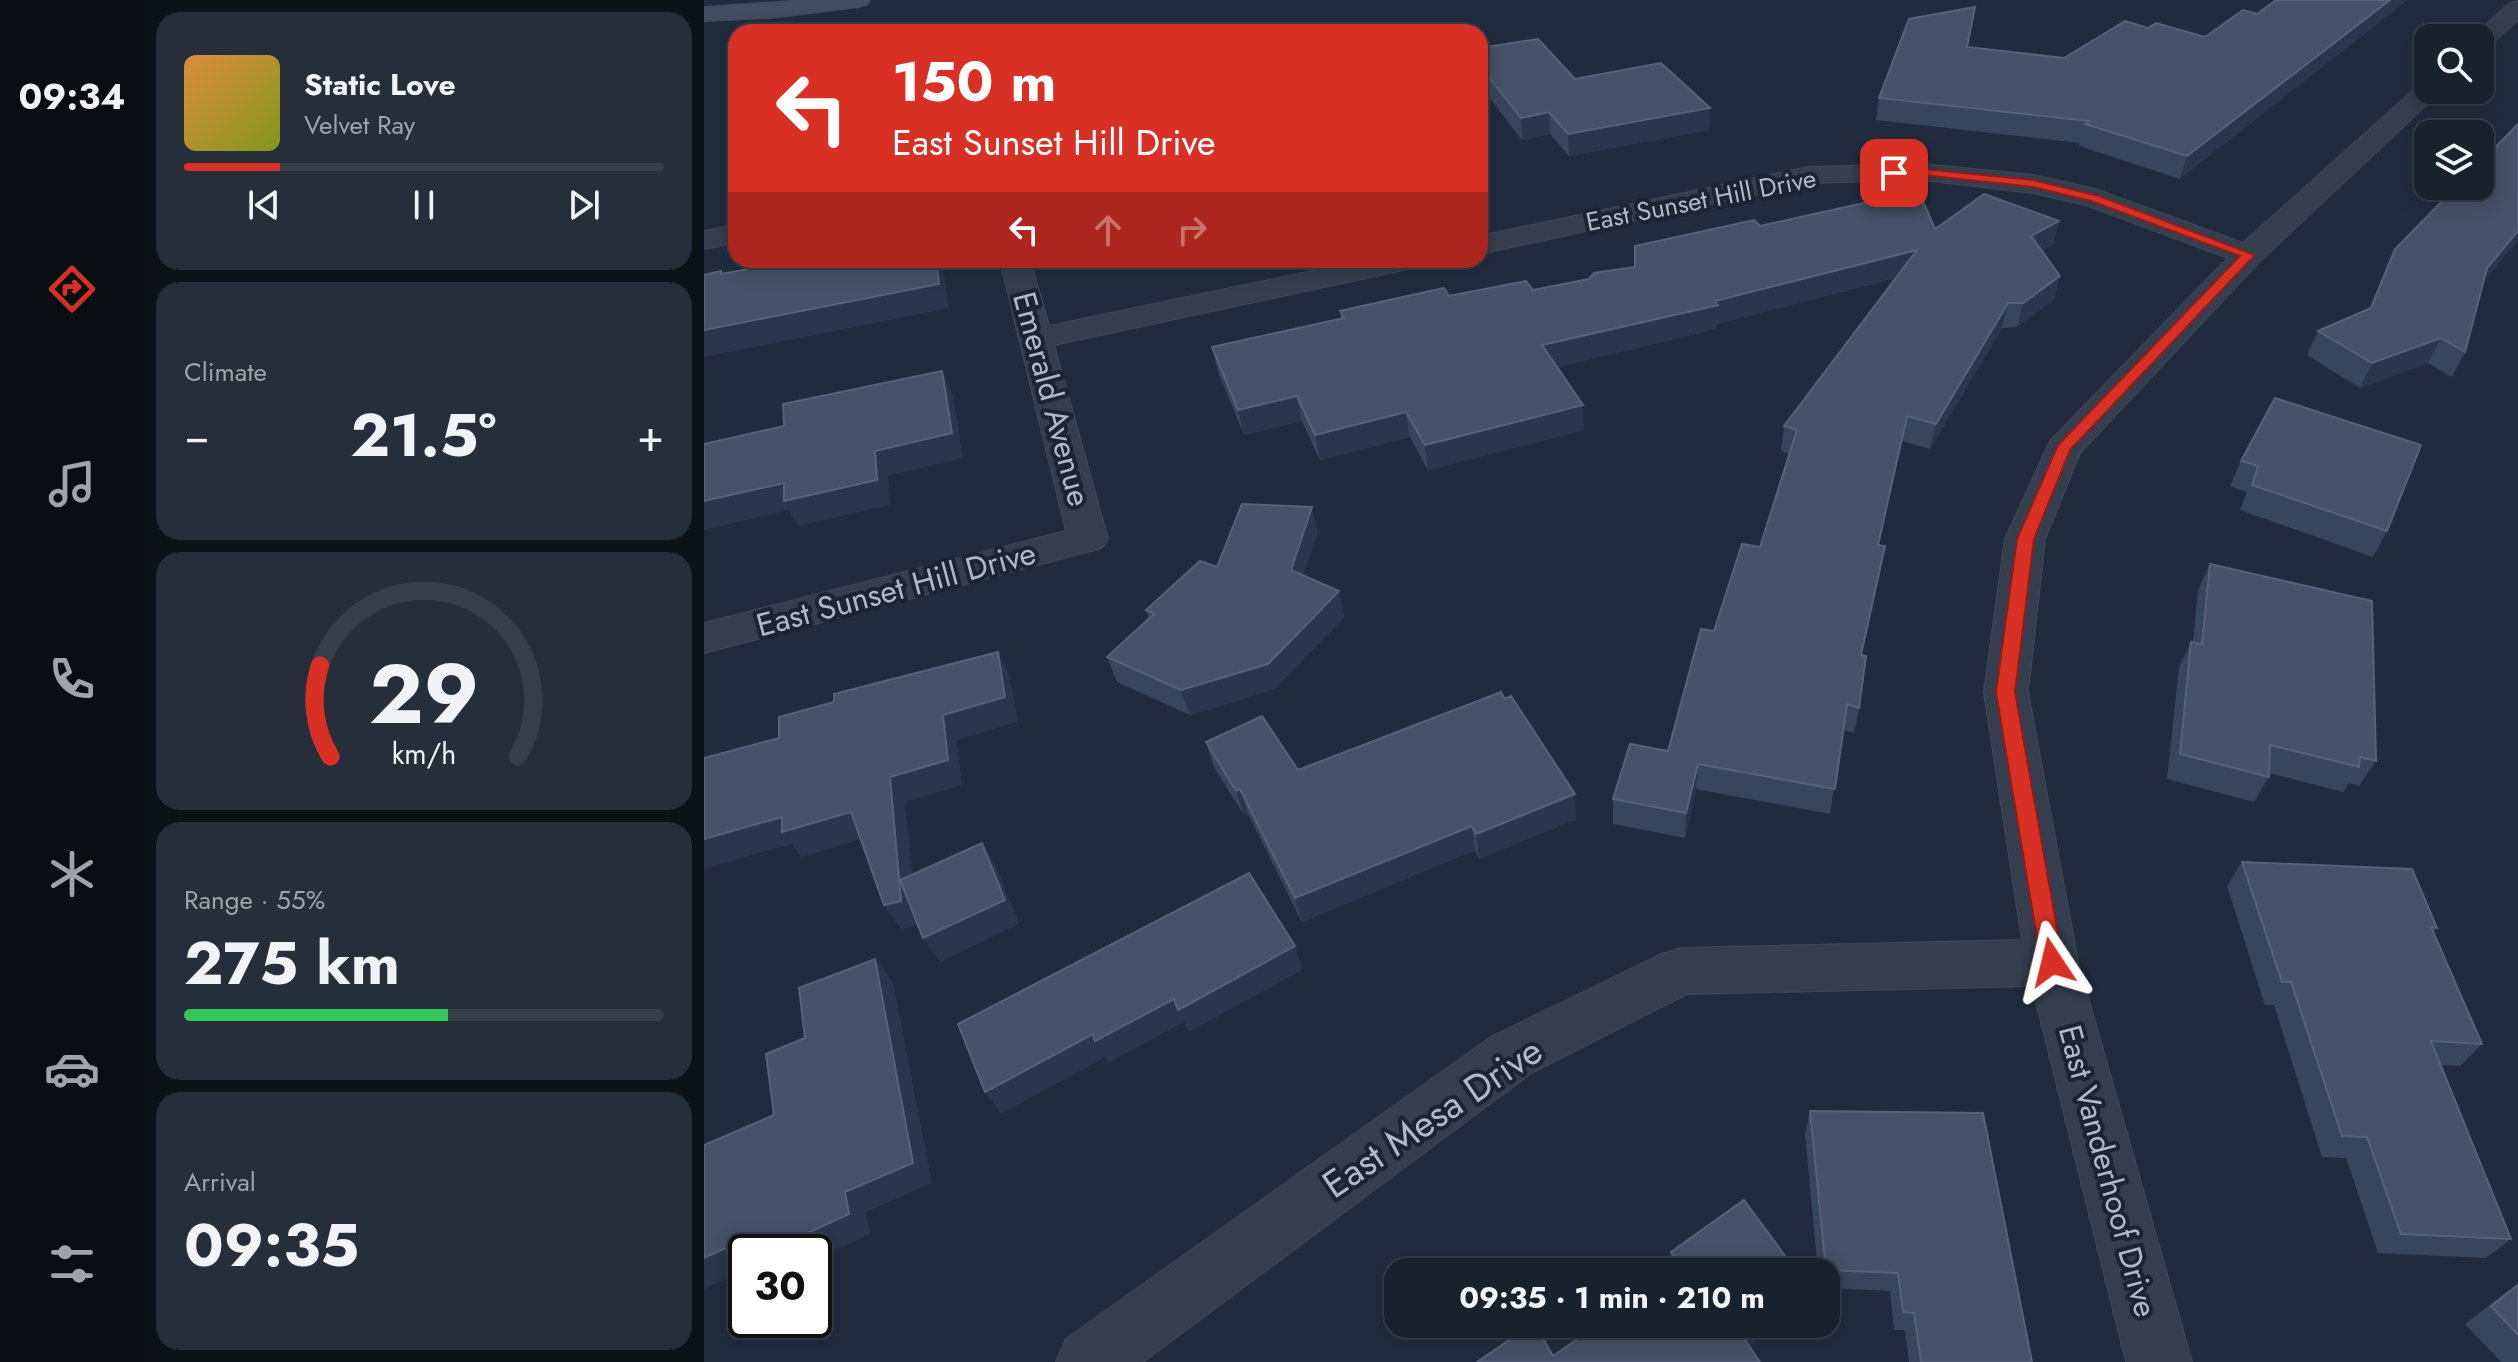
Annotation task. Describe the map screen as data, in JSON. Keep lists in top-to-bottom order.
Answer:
{
  "streets": {
    "street": [
      "East Sunset Hill Drive",
      "Emerald Avenue",
      "East Mesa Drive",
      "East Vanderhoof Drive"
    ]
  },
  "crossings": [
    ["East Sunset Hill Drive", "Emerald Avenue"],
    ["East Sunset Hill Drive", "East Vanderhoof Drive"],
    ["East Mesa Drive", "East Vanderhoof Drive"]
  ],
  "page": {
    "tabs": "09:34",
    "turn": ["150 m", "East Sunset Hill Drive"],
    "song": ["Static Love", "Velvet Ray"],
    "tile": [
      "Climate",
      ["Range · 55%", "275 km"],
      ["Arrival", "09:35"]
    ],
    "heat": ["−", "21.5°", "+"],
    "limit": "30",
    "trip": "09:35 · 1 min · 210 m",
    "gauge": ["29", "km/h"]
  }
}
